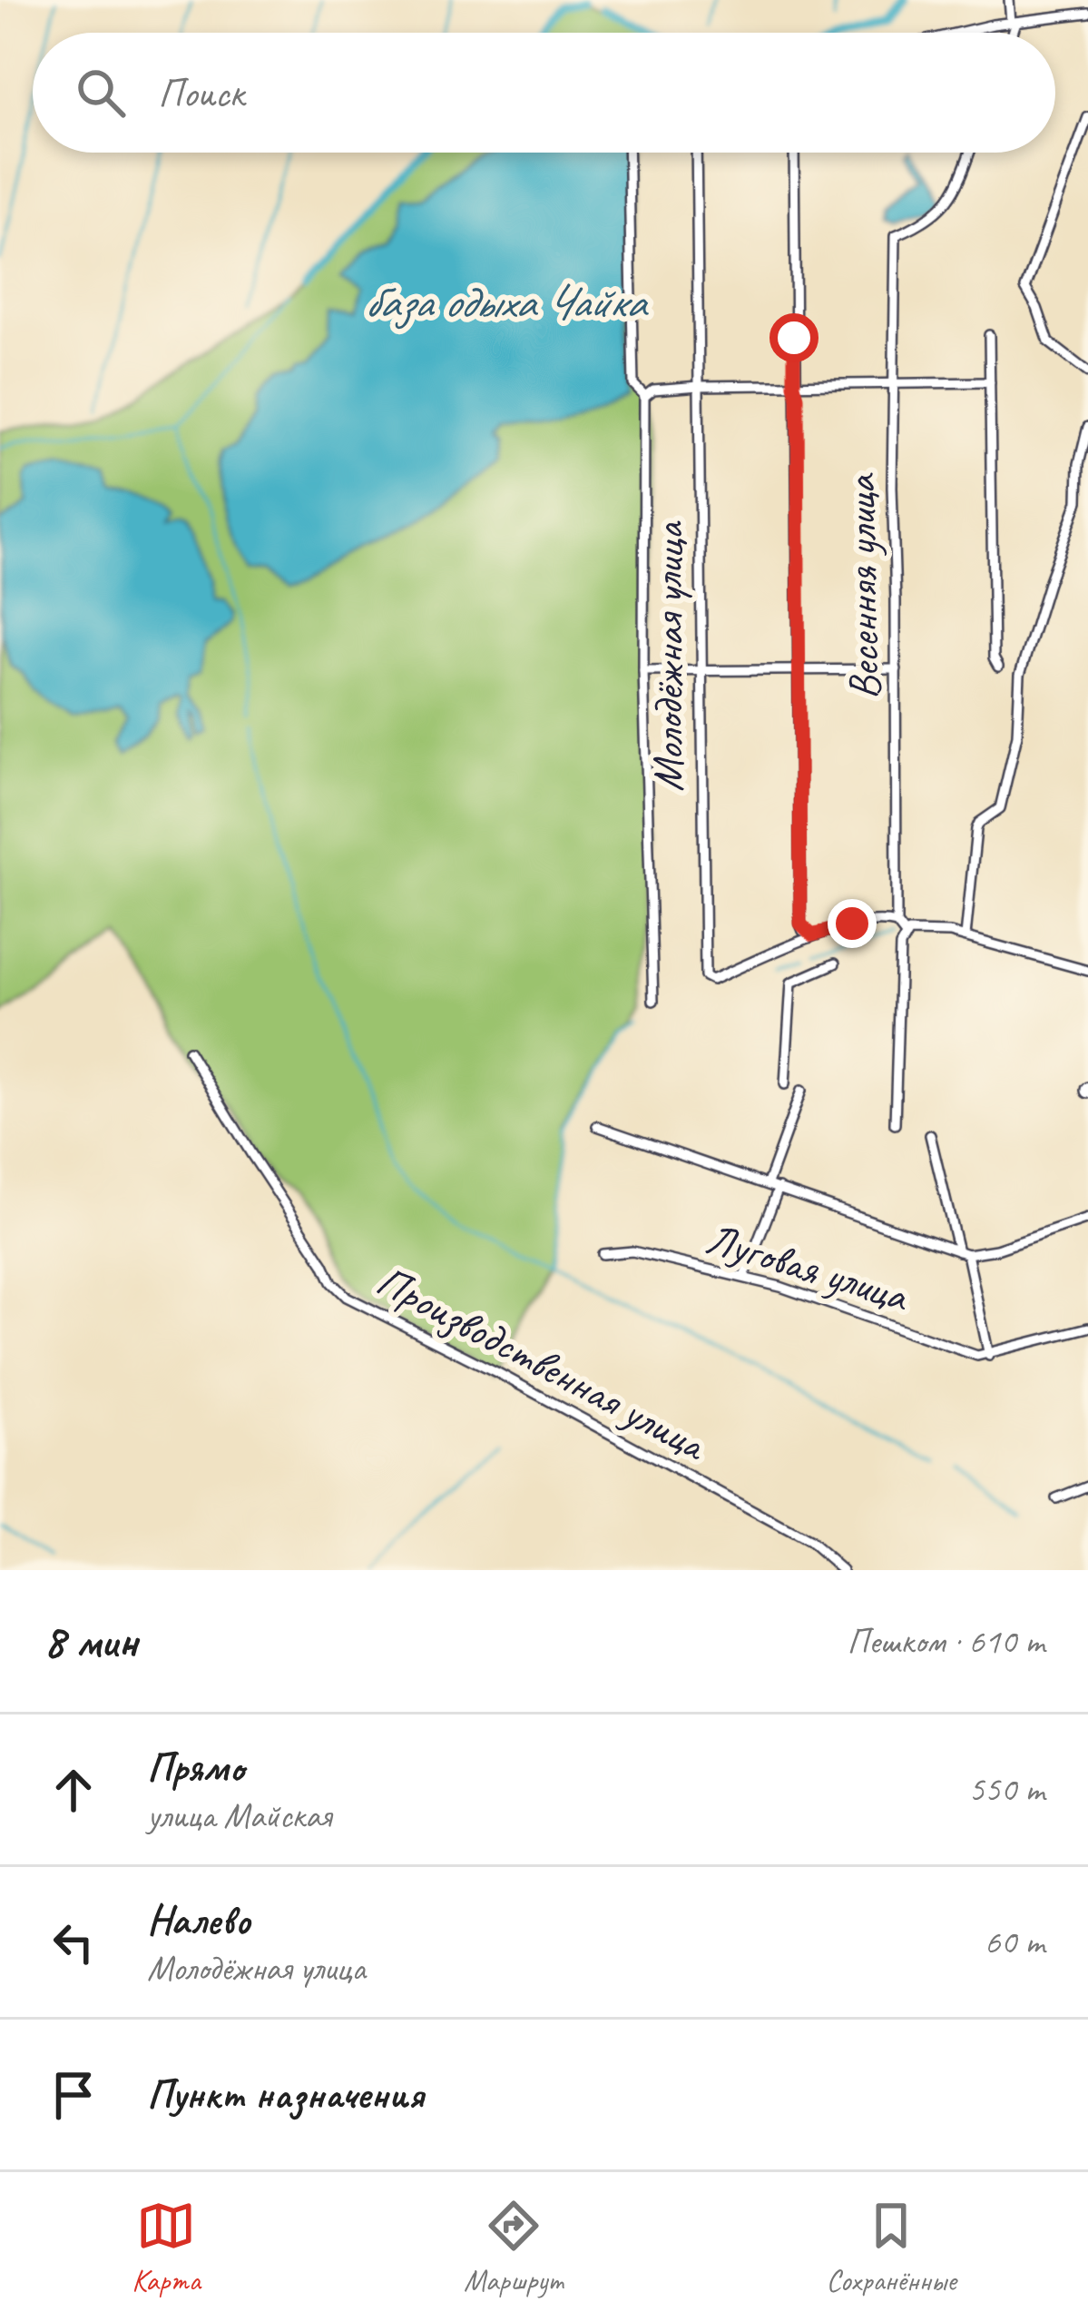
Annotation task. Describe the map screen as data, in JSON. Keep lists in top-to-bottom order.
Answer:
{
  "streets": {
    "street": [
      "Весенняя улица",
      "Молодёжная улица",
      "Луговая улица",
      "Производственная улица"
    ]
  },
  "crossings": [
    ["Весенняя улица", "Молодёжная улица"]
  ],
  "water": ["база одыха Чайка"],
  "page": {
    "search": "Поиск",
    "heading": ["8 мин", "Пешком · 610 m"],
    "list": [
      ["Прямо", "улица Майская", "550 m"],
      ["Налево", "Молодёжная улица", "60 m"],
      "Пункт назначения"
    ],
    "nav": ["Карта", "Маршрут", "Сохранённые"]
  }
}
